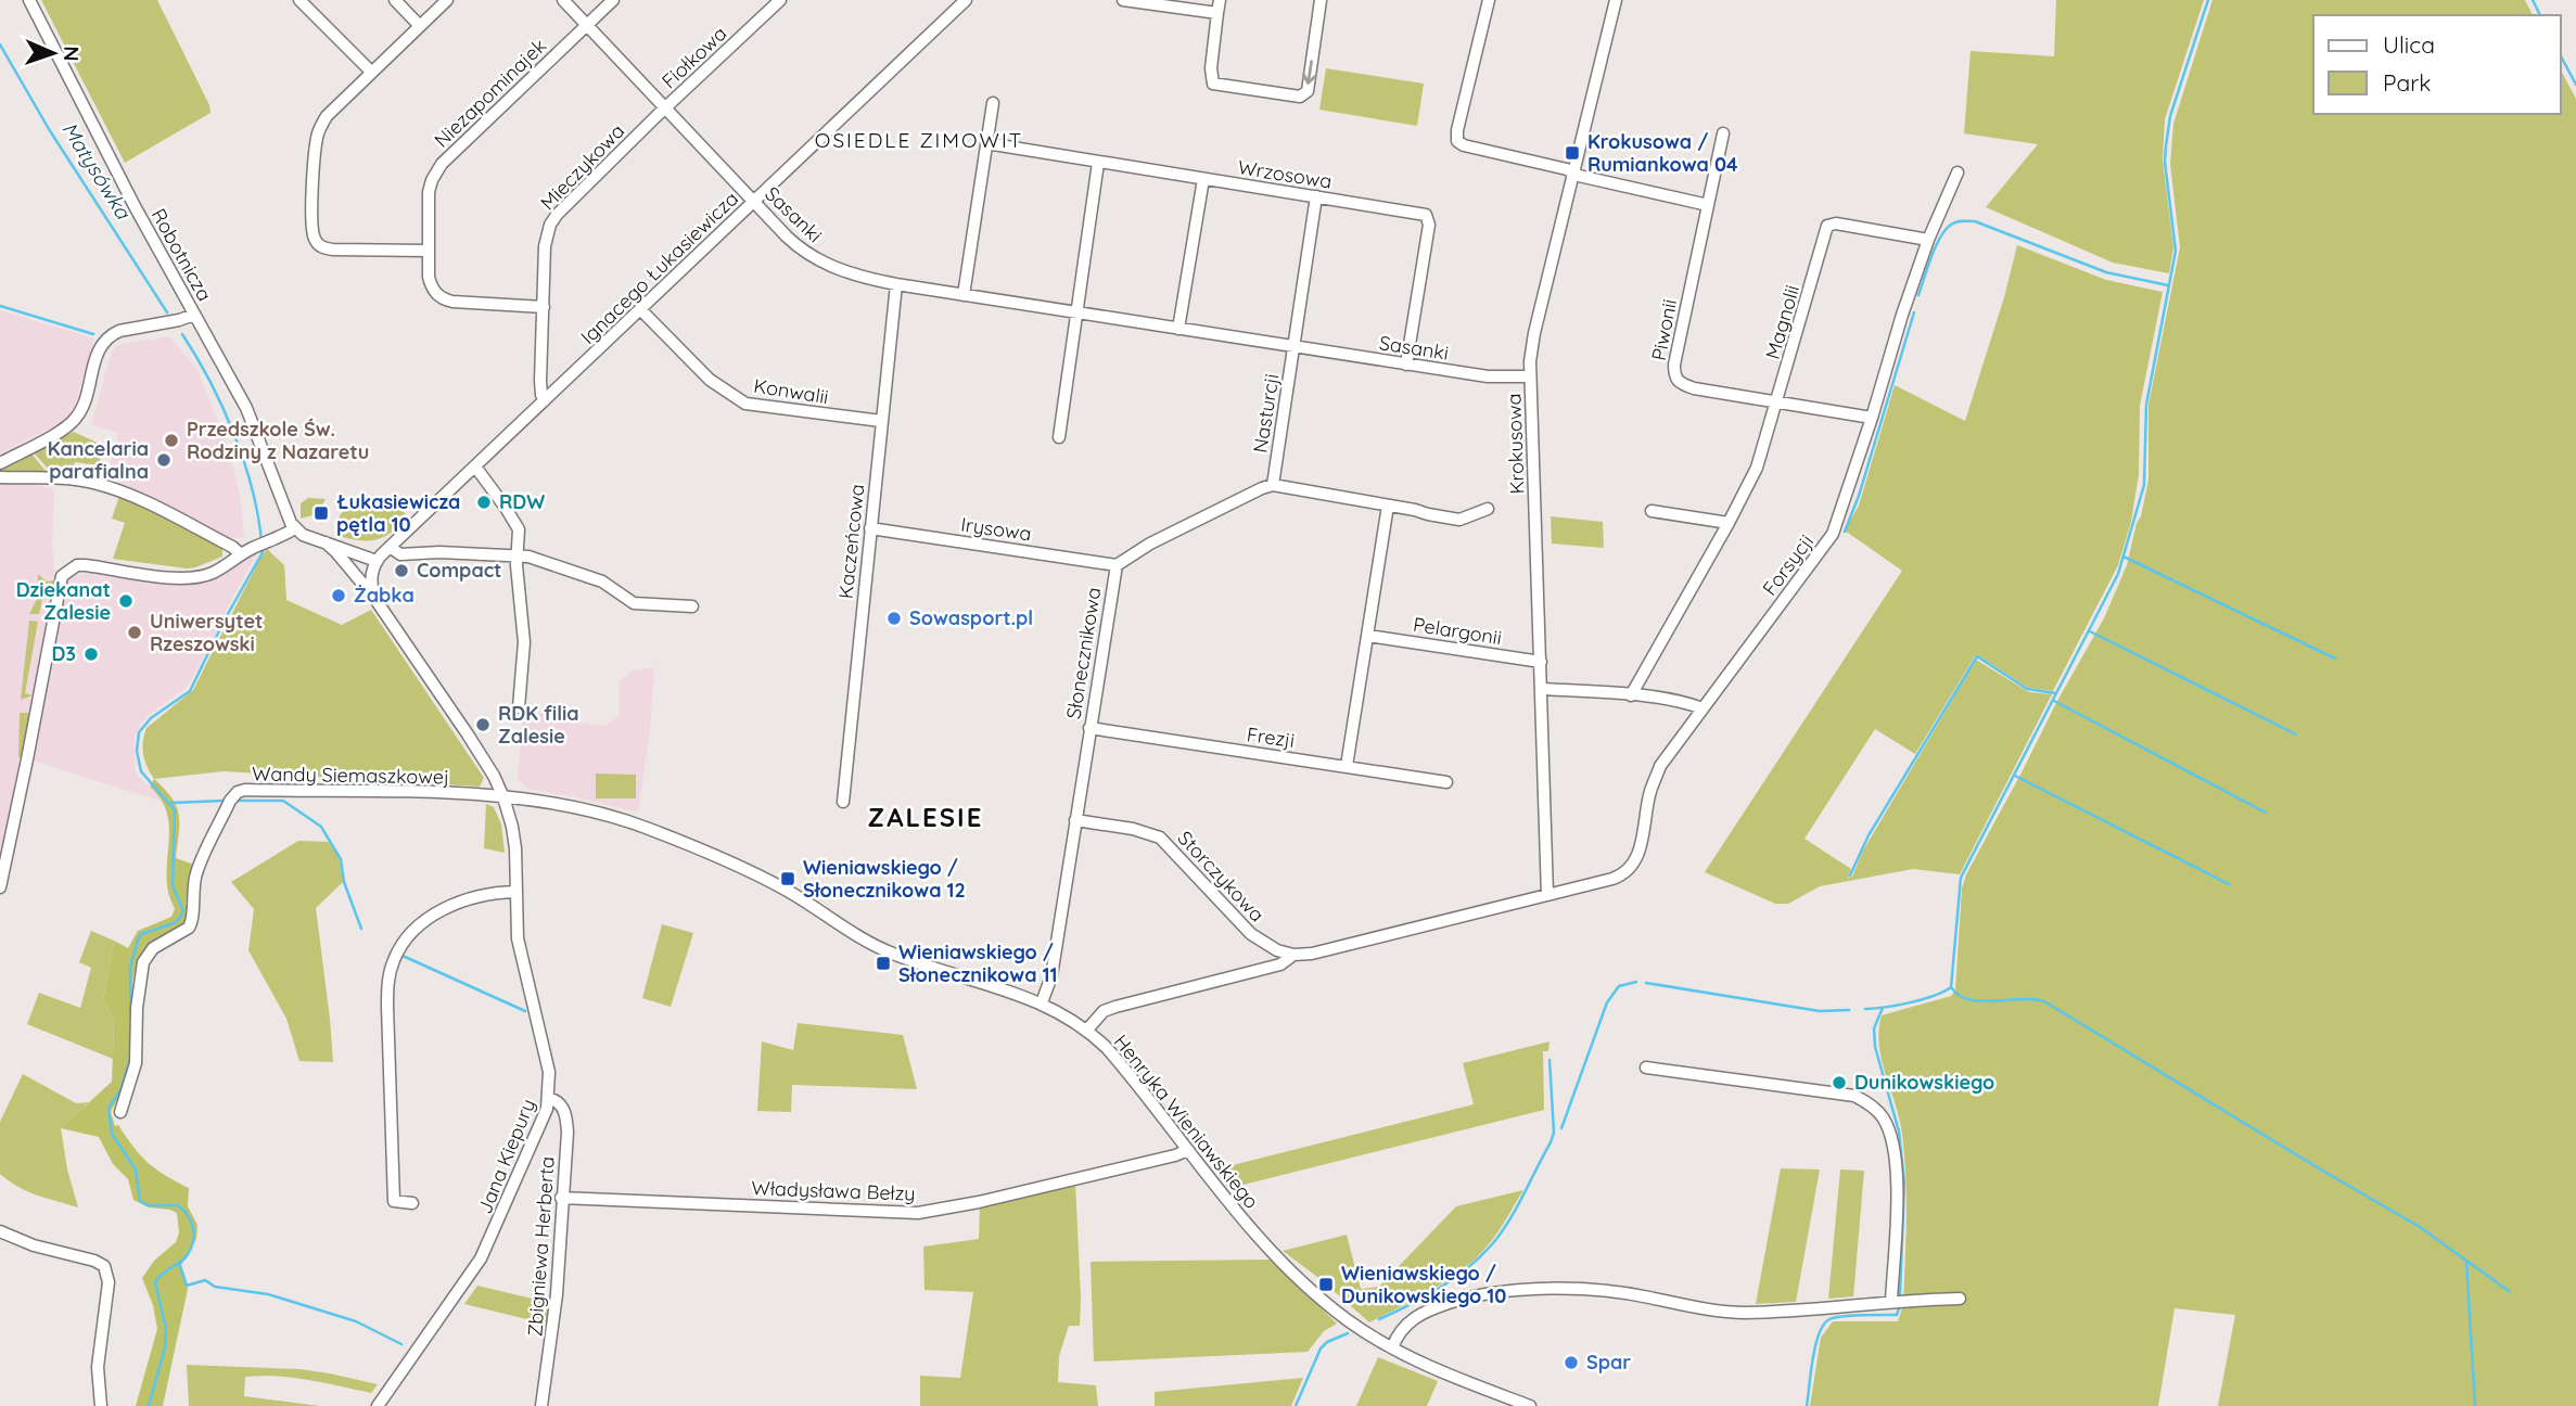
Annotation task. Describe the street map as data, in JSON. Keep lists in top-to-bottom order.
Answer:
{
  "streets": {
    "street": [
      "Fiołkowa",
      "Niezapominajek",
      "Mieczykowa",
      "Wrzosowa",
      "Sasanki",
      "Robotnicza",
      "Ignacego Łukasiewicza",
      "Magnolii",
      "Piwonii",
      "Konwalii",
      "Nasturcji",
      "Krokusowa",
      "Irysowa",
      "Kaczeńcowa",
      "Forsycji",
      "Pelargonii",
      "Słonecznikowa",
      "Frezji",
      "Wandy Siemaszkowej",
      "Storczykowa",
      "Henryka Wieniawskiego",
      "Jana Kiepury",
      "Władysława Bełzy",
      "Zbigniewa Herberta"
    ]
  },
  "crossings": [
    ["Fiołkowa", "Mieczykowa"],
    ["Fiołkowa", "Sasanki"],
    ["Niezapominajek", "Sasanki"],
    ["Mieczykowa", "Sasanki"],
    ["Mieczykowa", "Ignacego Łukasiewicza"],
    ["Wrzosowa", "Sasanki"],
    ["Sasanki", "Ignacego Łukasiewicza"],
    ["Sasanki", "Nasturcji"],
    ["Sasanki", "Krokusowa"],
    ["Sasanki", "Kaczeńcowa"],
    ["Ignacego Łukasiewicza", "Konwalii"],
    ["Magnolii", "Piwonii"],
    ["Magnolii", "Forsycji"],
    ["Piwonii", "Forsycji"],
    ["Konwalii", "Kaczeńcowa"],
    ["Nasturcji", "Słonecznikowa"],
    ["Krokusowa", "Forsycji"],
    ["Krokusowa", "Pelargonii"],
    ["Krokusowa", "Storczykowa"],
    ["Irysowa", "Kaczeńcowa"],
    ["Irysowa", "Słonecznikowa"],
    ["Forsycji", "Storczykowa"],
    ["Słonecznikowa", "Frezji"],
    ["Słonecznikowa", "Storczykowa"],
    ["Słonecznikowa", "Henryka Wieniawskiego"],
    ["Wandy Siemaszkowej", "Henryka Wieniawskiego"],
    ["Wandy Siemaszkowej", "Jana Kiepury"],
    ["Storczykowa", "Henryka Wieniawskiego"],
    ["Henryka Wieniawskiego", "Jana Kiepury"],
    ["Henryka Wieniawskiego", "Władysława Bełzy"],
    ["Jana Kiepury", "Zbigniewa Herberta"],
    ["Władysława Bełzy", "Zbigniewa Herberta"]
  ],
  "districts": ["OSIEDLE ZIMOWIT", "ZALESIE"],
  "water": ["Matysówka"],
  "places": {
    "transit": [
      "Krokusowa / Rumiankowa 04",
      "Łukasiewicza pętla 10",
      "Wieniawskiego / Słonecznikowa 12",
      "Wieniawskiego / Słonecznikowa 11",
      "Wieniawskiego / Dunikowskiego 10"
    ],
    "other": [
      "Przedszkole Św. Rodziny z Nazaretu",
      "Kancelaria parafialna",
      "RDW",
      "Compact",
      "Żabka",
      "Dziekanat Zalesie",
      "Sowasport.pl",
      "Uniwersytet Rzeszowski",
      "D3",
      "RDK filia Zalesie",
      "Dunikowskiego",
      "Spar"
    ]
  },
  "legend": ["Ulica", "Park"],
  "north": "right"
}
